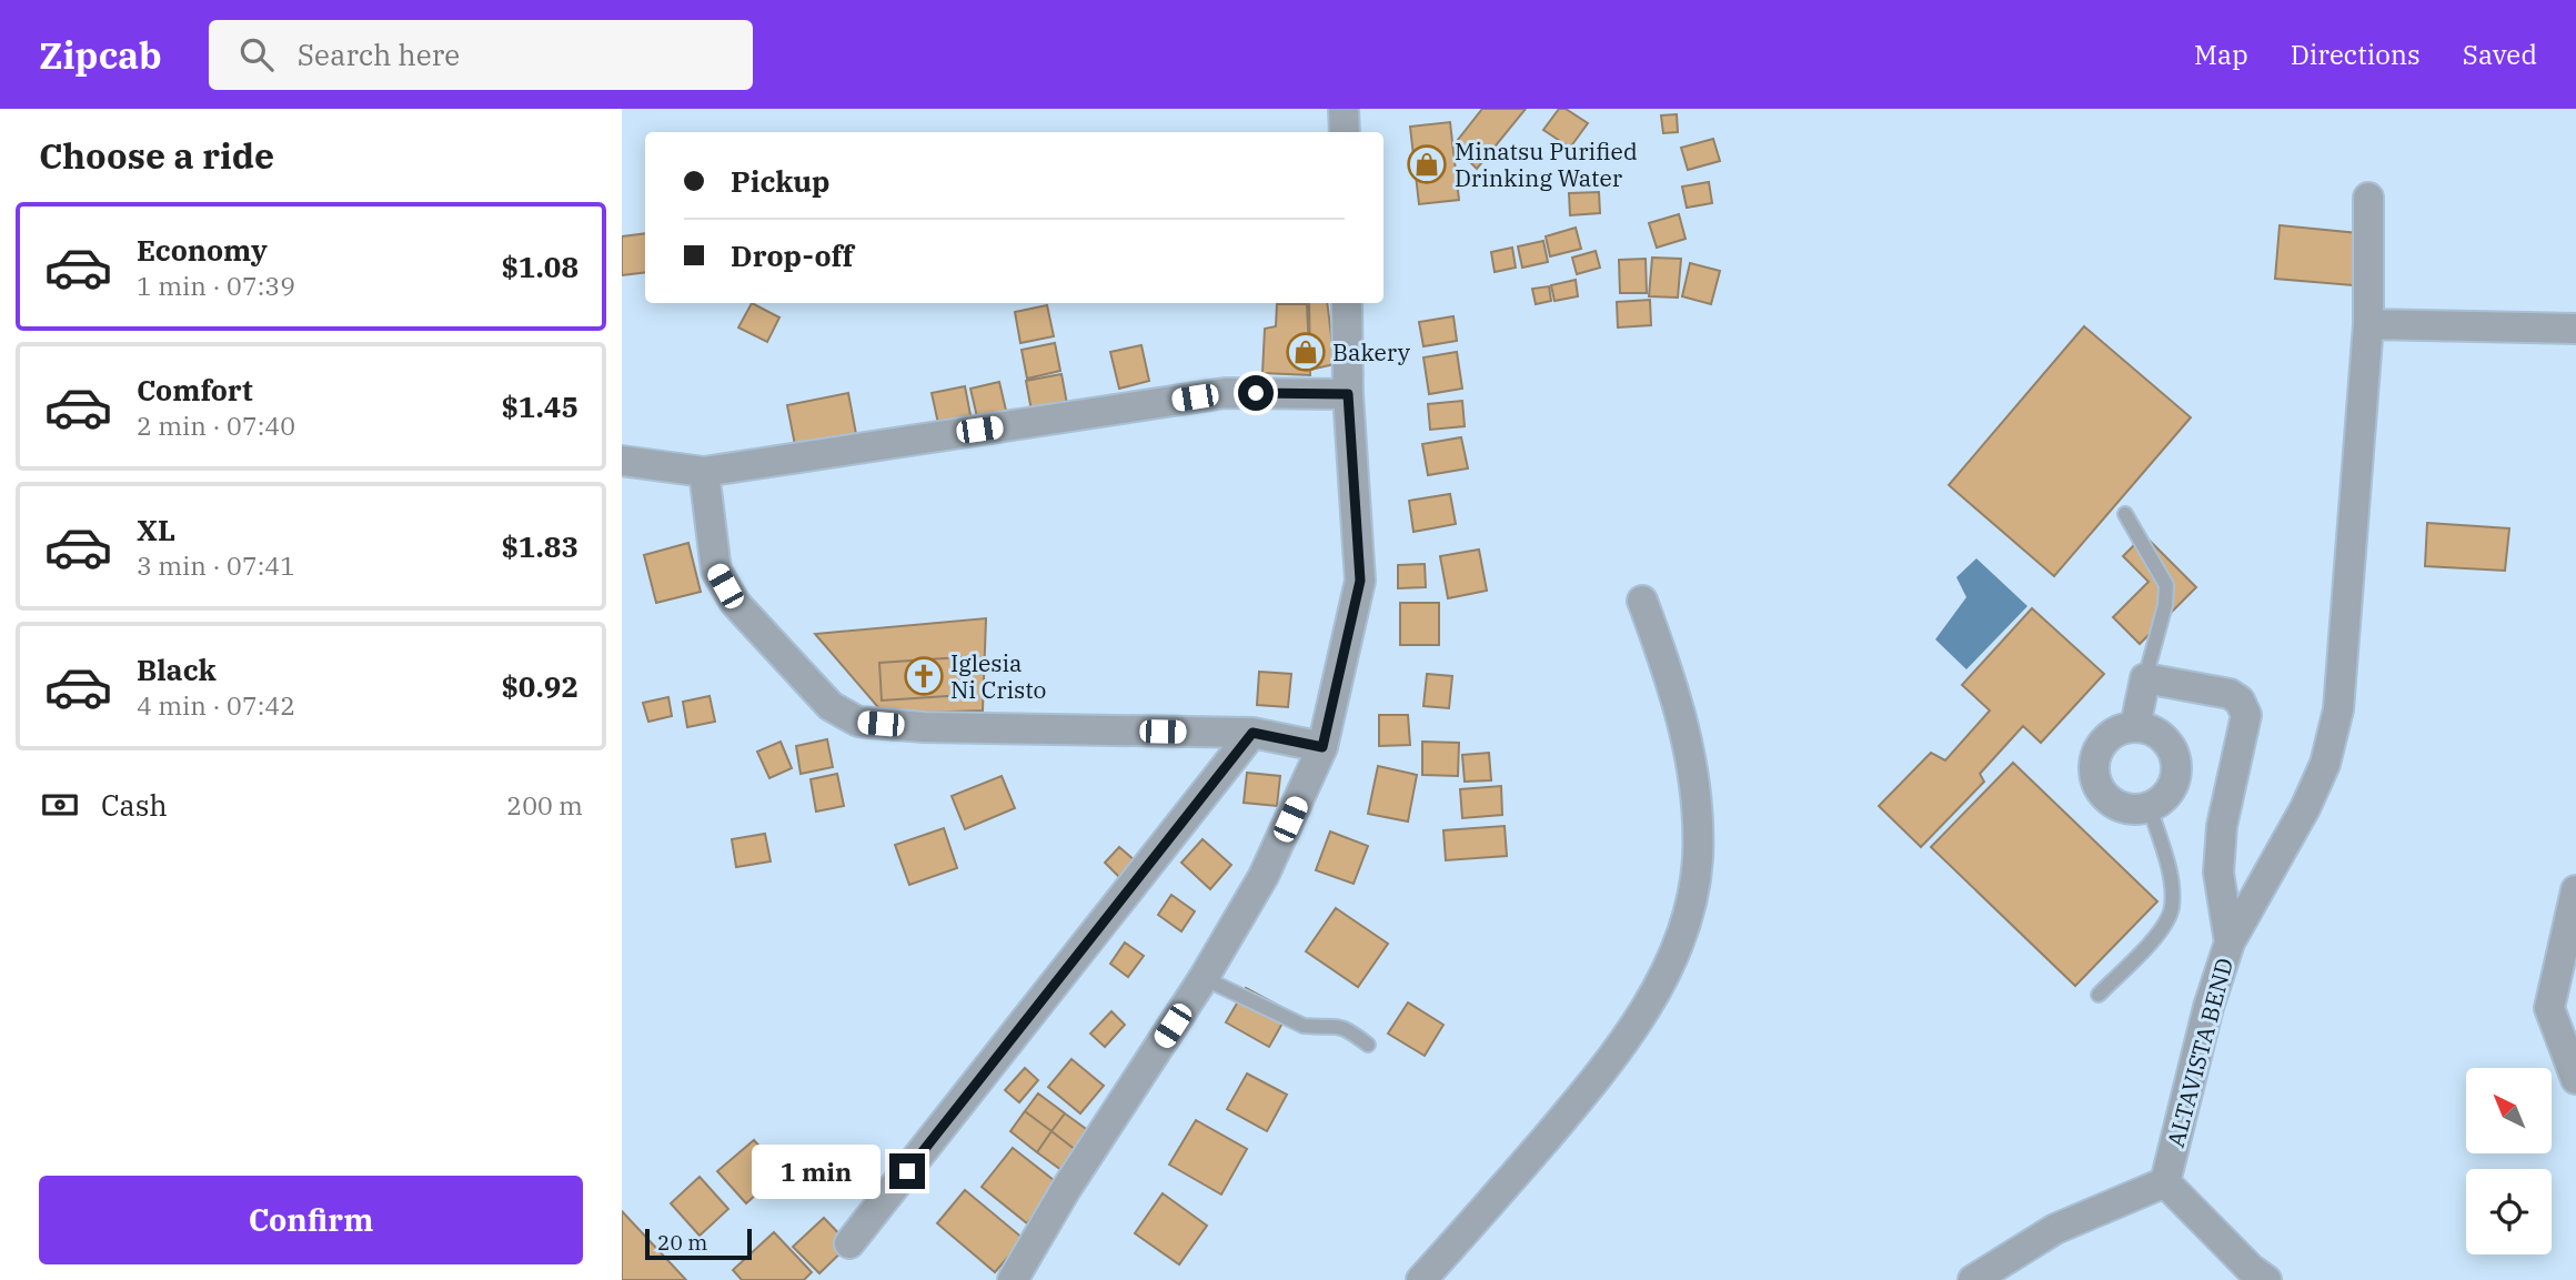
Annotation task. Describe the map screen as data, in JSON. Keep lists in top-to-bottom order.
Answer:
{
  "streets": {
    "street": ["ALTAVISTA BEND"]
  },
  "places": {
    "shop": ["Minatsu Purified Drinking Water", "Bakery"],
    "church": ["Iglesia Ni Cristo"]
  },
  "scale_bar": "20 m",
  "north": "top left",
  "page": {
    "header": "Zipcab",
    "search": "Search here",
    "nav": ["Map", "Directions", "Saved"],
    "heading": "Choose a ride",
    "banner": ["Pickup", "Drop-off"],
    "list": [
      {
        "name": "Economy",
        "note": "1 min · 07:39",
        "value": "$1.08"
      },
      {
        "name": "Comfort",
        "note": "2 min · 07:40",
        "value": "$1.45"
      },
      {
        "name": "XL",
        "note": "3 min · 07:41",
        "value": "$1.83"
      },
      {
        "name": "Black",
        "note": "4 min · 07:42",
        "value": "$0.92"
      }
    ],
    "pay": ["Cash", "200 m"],
    "bubble": "1 min",
    "buttons": "Confirm",
    "scale": "20 m"
  }
}
